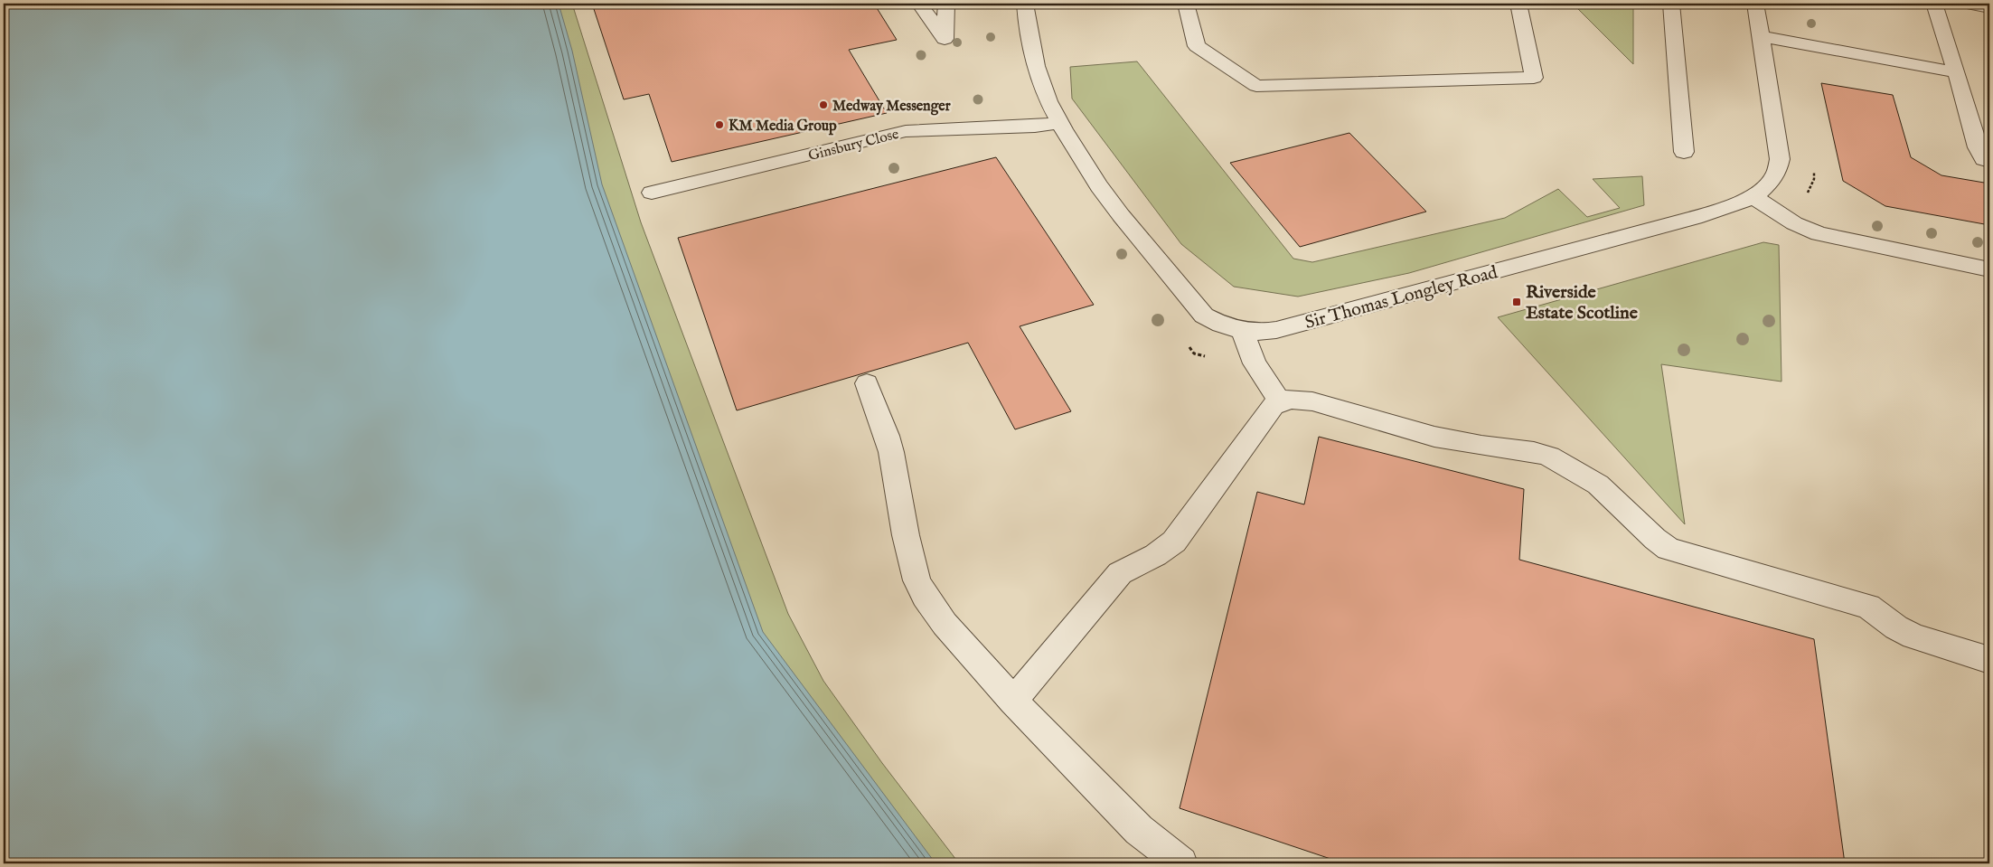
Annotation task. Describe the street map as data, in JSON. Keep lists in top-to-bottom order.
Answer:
{
  "streets": {
    "street": ["Ginsbury Close", "Sir Thomas Longley Road"]
  },
  "crossings": [
    ["Ginsbury Close", "Sir Thomas Longley Road"]
  ],
  "places": {
    "other": ["Medway Messenger", "KM Media Group"],
    "transit": ["Riverside Estate Scotline"]
  }
}
